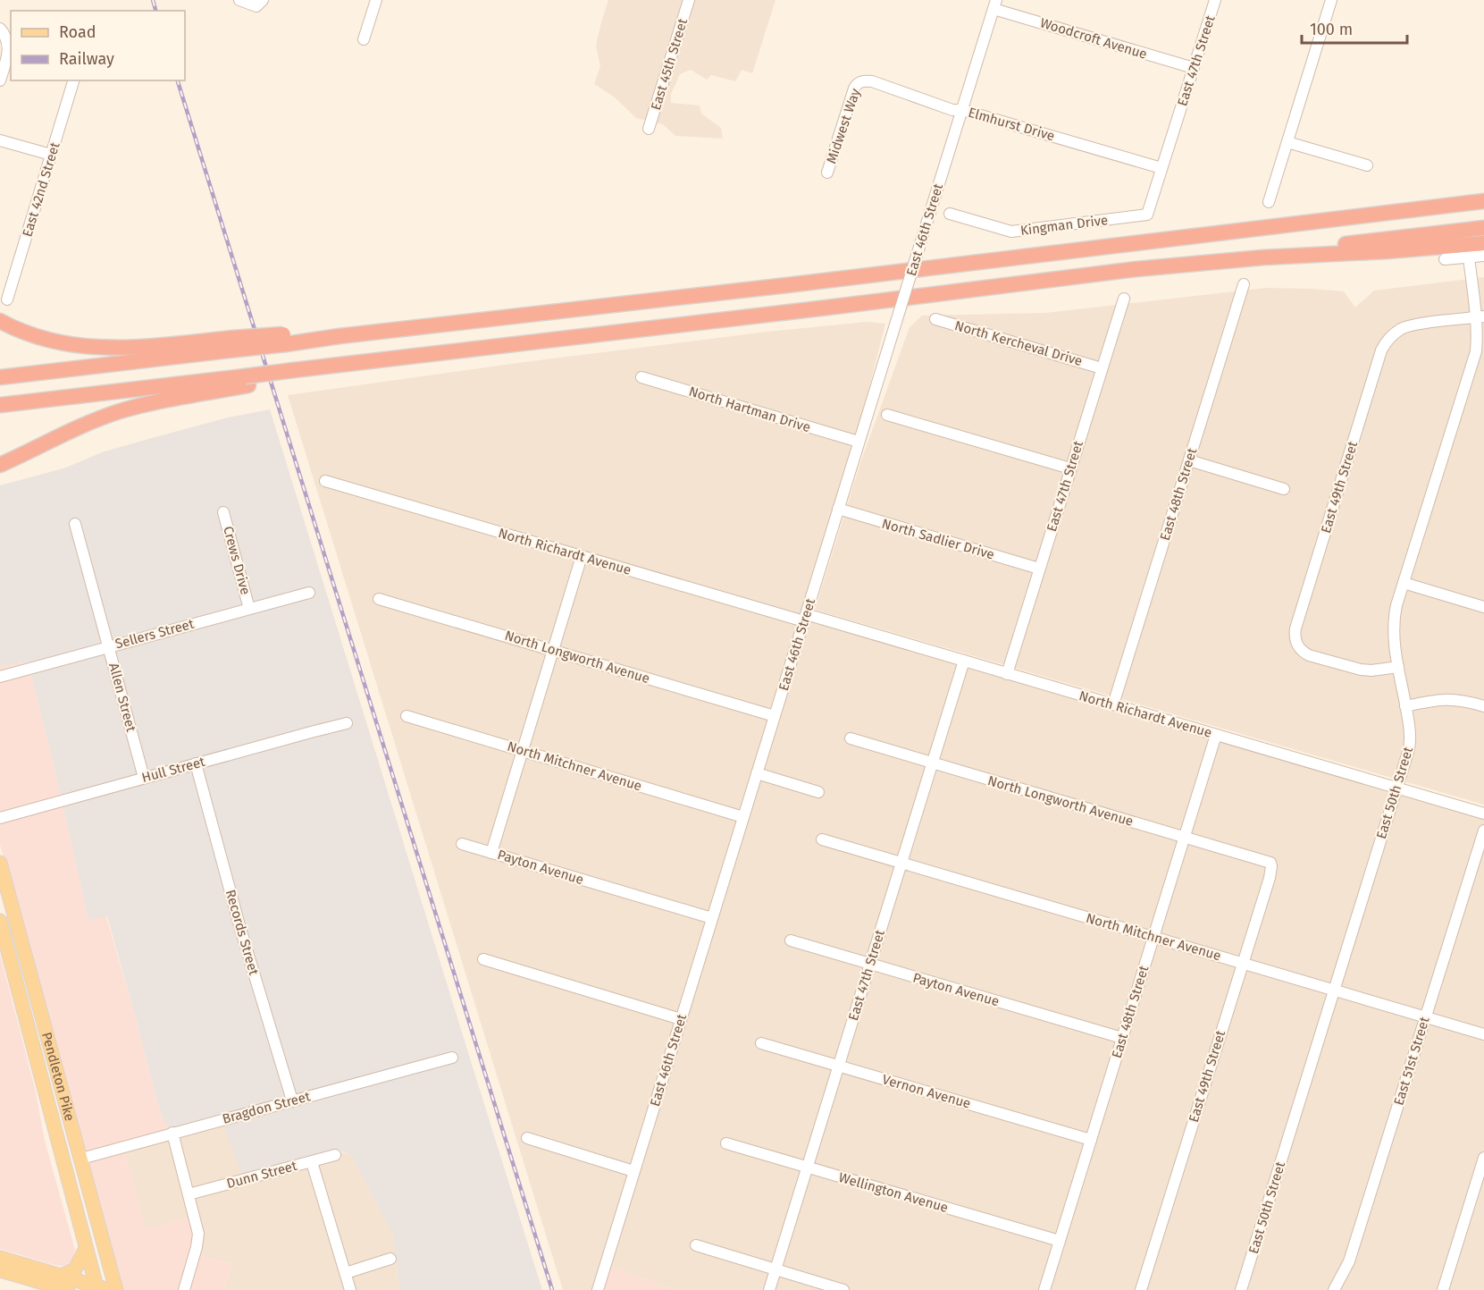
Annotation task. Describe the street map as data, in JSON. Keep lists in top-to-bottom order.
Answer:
{
  "streets": {
    "main road": ["Pendleton Pike"],
    "street": [
      "Woodcroft Avenue",
      "East 47th Street",
      "East 45th Street",
      "Elmhurst Drive",
      "Midwest Way",
      "East 42nd Street",
      "Kingman Drive",
      "East 46th Street",
      "North Kercheval Drive",
      "North Hartman Drive",
      "East 49th Street",
      "East 48th Street",
      "North Sadlier Drive",
      "North Richardt Avenue",
      "Crews Drive",
      "Sellers Street",
      "North Longworth Avenue",
      "Allen Street",
      "North Mitchner Avenue",
      "Hull Street",
      "East 50th Street",
      "Payton Avenue",
      "Records Street",
      "East 51st Street",
      "Vernon Avenue",
      "Bragdon Street",
      "Dunn Street",
      "Wellington Avenue"
    ]
  },
  "crossings": [
    ["Woodcroft Avenue", "East 47th Street"],
    ["Woodcroft Avenue", "East 46th Street"],
    ["East 47th Street", "Elmhurst Drive"],
    ["East 47th Street", "Kingman Drive"],
    ["East 47th Street", "North Kercheval Drive"],
    ["East 47th Street", "North Sadlier Drive"],
    ["East 47th Street", "North Richardt Avenue"],
    ["East 47th Street", "North Longworth Avenue"],
    ["East 47th Street", "North Mitchner Avenue"],
    ["East 47th Street", "Payton Avenue"],
    ["East 47th Street", "Vernon Avenue"],
    ["East 47th Street", "Wellington Avenue"],
    ["Elmhurst Drive", "Midwest Way"],
    ["Elmhurst Drive", "East 46th Street"],
    ["East 46th Street", "North Hartman Drive"],
    ["East 46th Street", "North Sadlier Drive"],
    ["East 46th Street", "North Richardt Avenue"],
    ["East 46th Street", "North Longworth Avenue"],
    ["East 46th Street", "North Mitchner Avenue"],
    ["East 46th Street", "Payton Avenue"],
    ["East 49th Street", "North Longworth Avenue"],
    ["East 49th Street", "North Mitchner Avenue"],
    ["East 49th Street", "East 50th Street"],
    ["East 48th Street", "North Richardt Avenue"],
    ["East 48th Street", "North Longworth Avenue"],
    ["East 48th Street", "North Mitchner Avenue"],
    ["East 48th Street", "Payton Avenue"],
    ["East 48th Street", "Vernon Avenue"],
    ["East 48th Street", "Wellington Avenue"],
    ["North Richardt Avenue", "East 50th Street"],
    ["Crews Drive", "Sellers Street"],
    ["Sellers Street", "Allen Street"],
    ["Allen Street", "Hull Street"],
    ["North Mitchner Avenue", "East 50th Street"],
    ["North Mitchner Avenue", "East 51st Street"],
    ["Hull Street", "Records Street"],
    ["Records Street", "Bragdon Street"],
    ["Pendleton Pike", "Bragdon Street"]
  ],
  "legend": ["Road", "Railway"],
  "scale_bar": "100 m"
}
